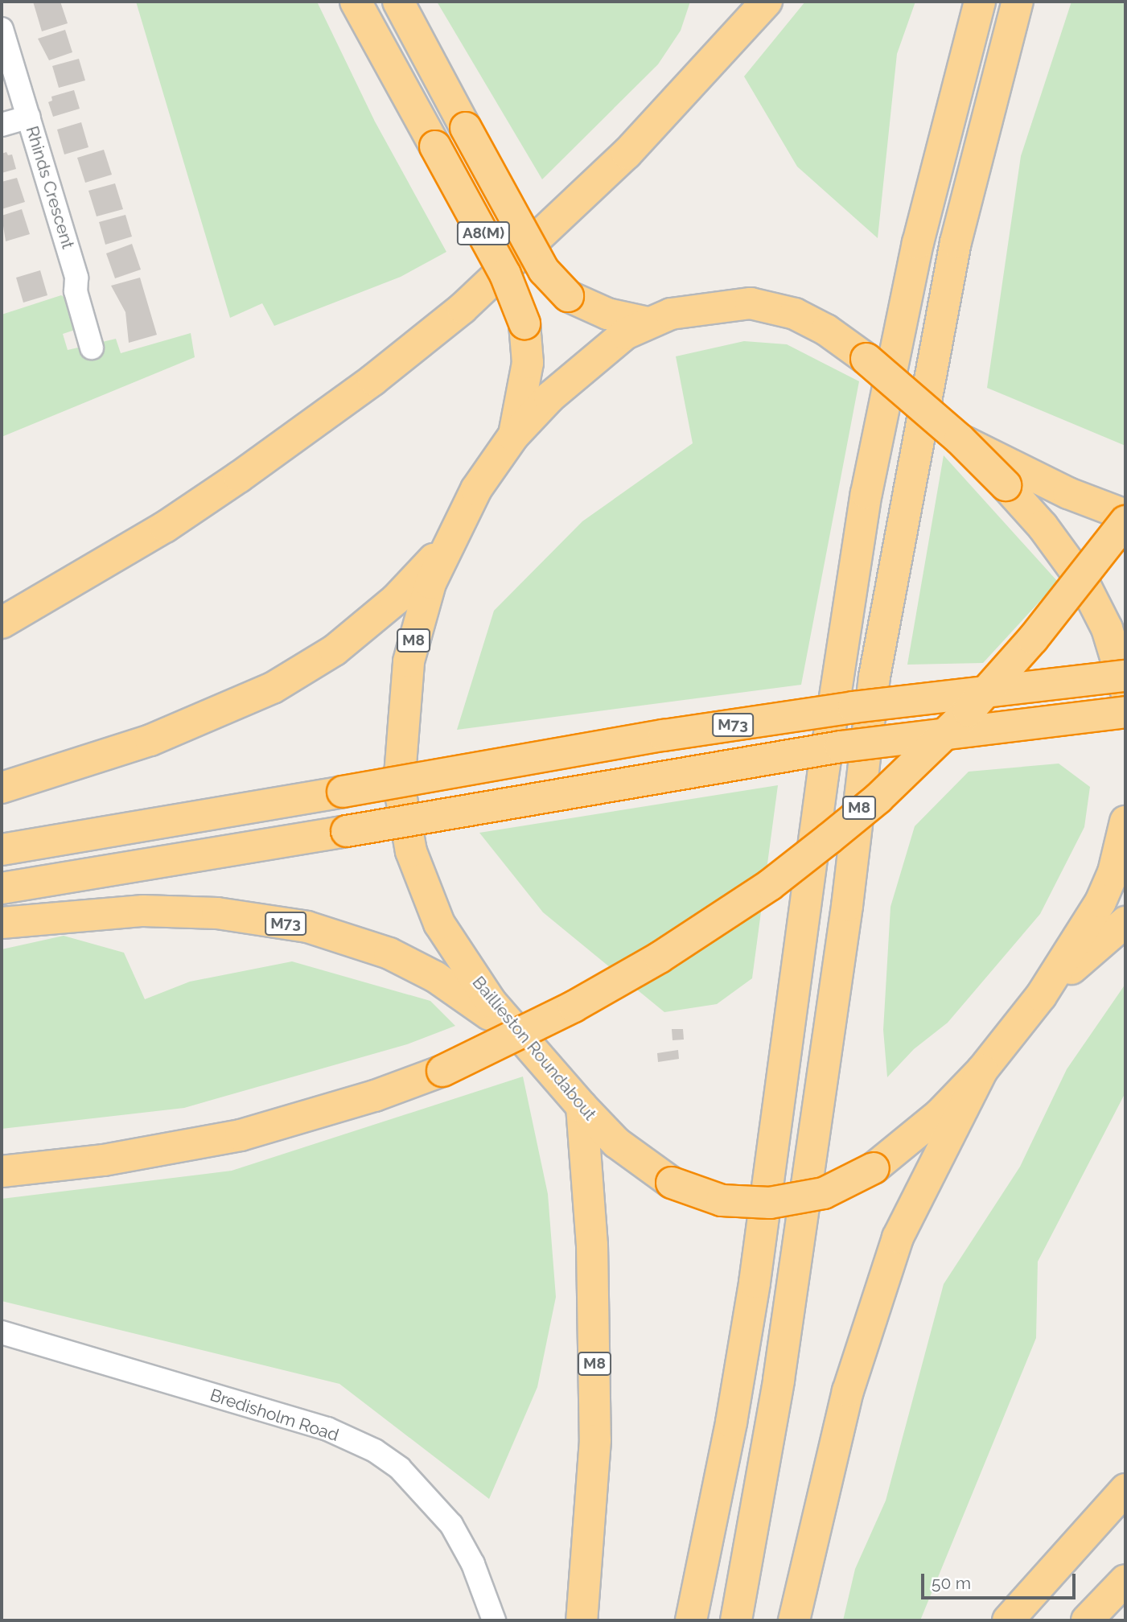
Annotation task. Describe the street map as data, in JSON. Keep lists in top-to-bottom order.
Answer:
{
  "streets": {
    "highway": [
      "A8(M)",
      "M8",
      "M73",
      "Baillieston Roundabout"
    ],
    "street": ["Rhinds Crescent", "Bredisholm Road"]
  },
  "crossings": [
    ["A8(M)", "Baillieston Roundabout"],
    ["M8", "Baillieston Roundabout"],
    ["M73", "Baillieston Roundabout"]
  ],
  "scale_bar": "50 m"
}
